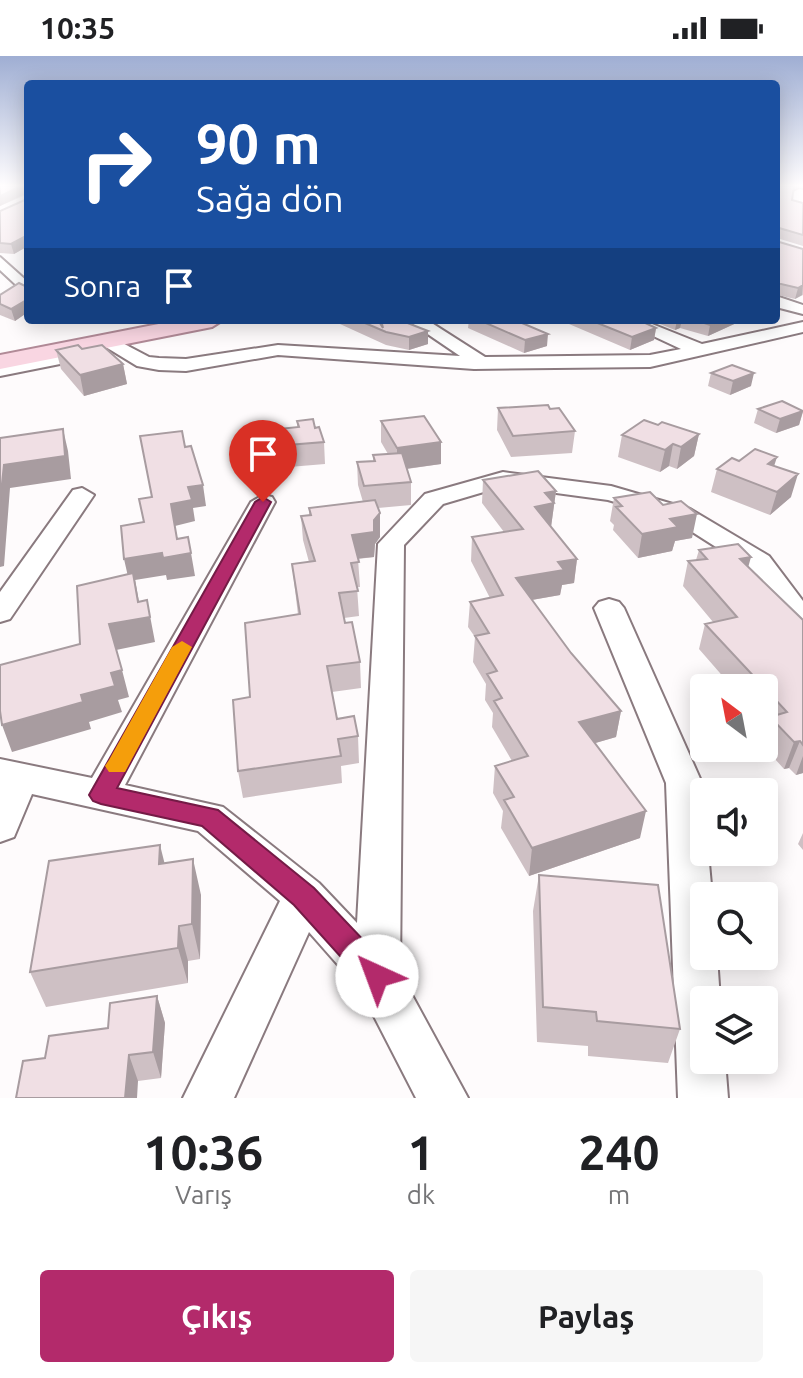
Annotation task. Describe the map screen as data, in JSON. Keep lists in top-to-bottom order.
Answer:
{
  "north": "top left",
  "page": {
    "status": "10:35",
    "turn": ["90 m", "Sağa dön"],
    "then": "Sonra",
    "eta": [
      "10:36",
      "Varış",
      "1",
      "dk",
      "240",
      "m"
    ],
    "buttons": ["Çıkış", "Paylaş"]
  }
}
